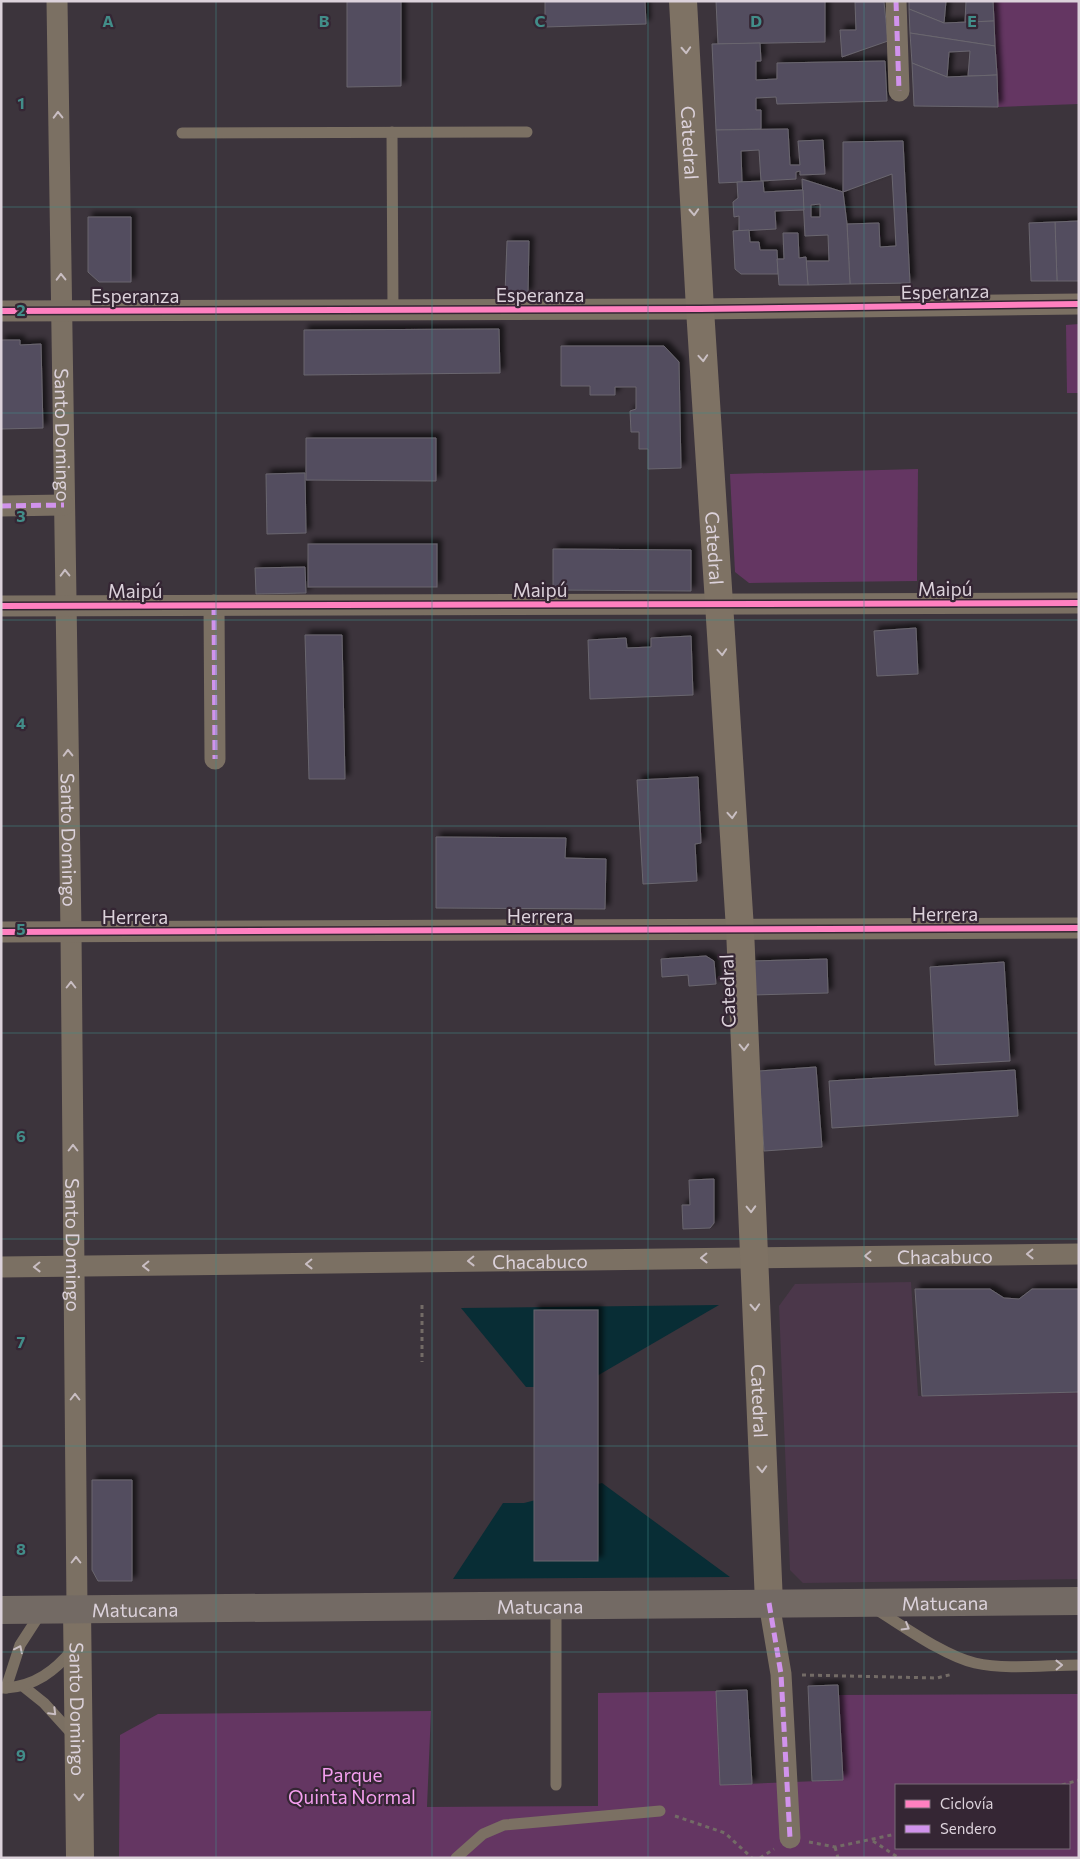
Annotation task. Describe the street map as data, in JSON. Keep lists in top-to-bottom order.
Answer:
{
  "streets": {
    "main road": ["Catedral", "Santo Domingo", "Matucana"],
    "street": [
      "Esperanza",
      "Maipú",
      "Herrera",
      "Chacabuco"
    ]
  },
  "crossings": [
    ["Catedral", "Esperanza"],
    ["Catedral", "Maipú"],
    ["Catedral", "Herrera"],
    ["Catedral", "Chacabuco"],
    ["Catedral", "Matucana"],
    ["Esperanza", "Santo Domingo"],
    ["Santo Domingo", "Maipú"],
    ["Santo Domingo", "Herrera"],
    ["Santo Domingo", "Chacabuco"],
    ["Santo Domingo", "Matucana"]
  ],
  "one_way": ["Catedral", "Santo Domingo", "Chacabuco"],
  "parks": ["Parque Quinta Normal"],
  "legend": ["Ciclovía", "Sendero"],
  "grid": {
    "columns": [
      "A",
      "B",
      "C",
      "D",
      "E"
    ],
    "rows": [
      "1",
      "2",
      "3",
      "4",
      "5",
      "6",
      "7",
      "8",
      "9"
    ]
  }
}
